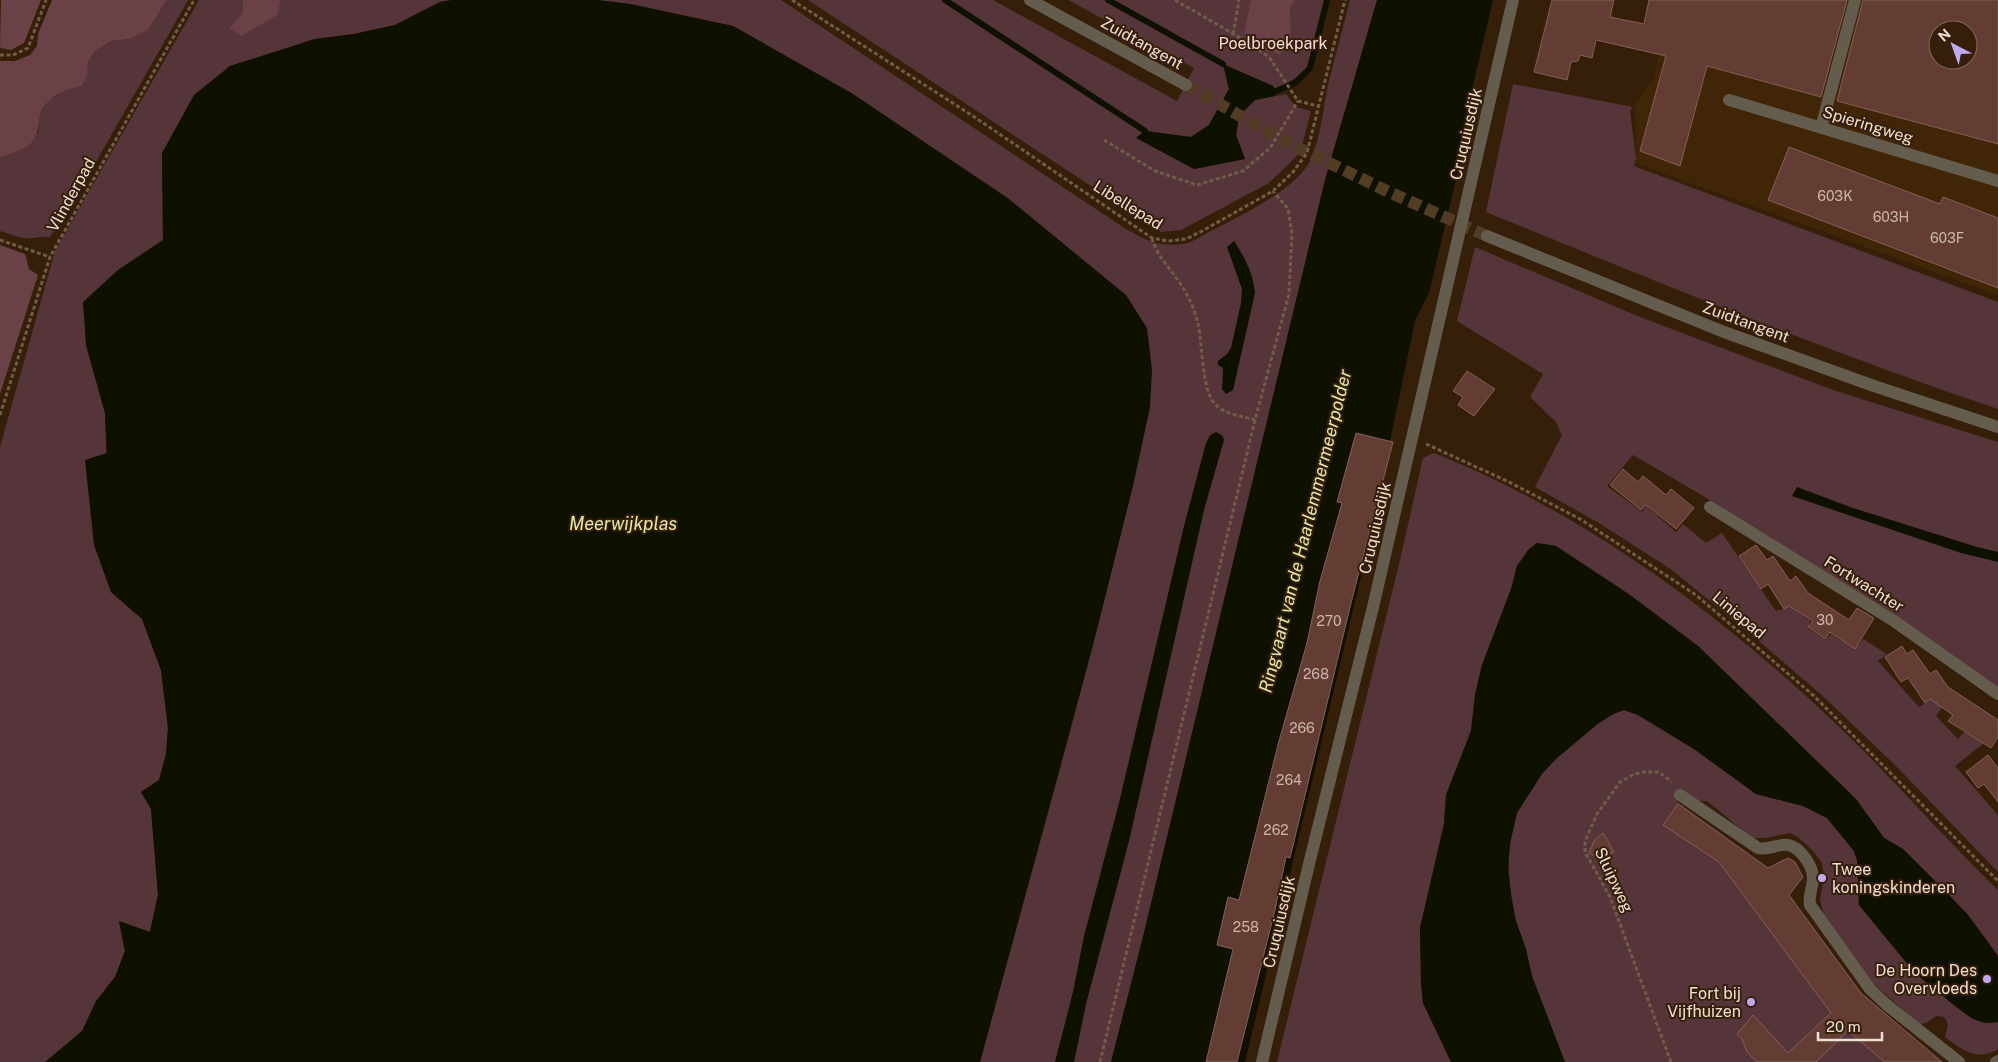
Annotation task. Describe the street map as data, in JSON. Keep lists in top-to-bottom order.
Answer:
{
  "streets": {
    "street": [
      "Zuidtangent",
      "Spieringweg",
      "Cruquiusdijk",
      "Fortwachter"
    ],
    "path": [
      "Vlinderpad",
      "Libellepad",
      "Liniepad",
      "Sluipweg"
    ]
  },
  "crossings": [
    ["Cruquiusdijk", "Liniepad"]
  ],
  "water": ["Meerwijkplas", "Ringvaart van de Haarlemmermeerpolder"],
  "parks": ["Poelbroekpark"],
  "places": ["Twee koningskinderen", "De Hoorn Des Overvloeds", "Fort bij Vijfhuizen"],
  "house_numbers": [
    "603K",
    "603H",
    "603F",
    "30",
    "270",
    "268",
    "266",
    "264",
    "262",
    "258"
  ],
  "scale_bar": "20 m",
  "north": "top left"
}
